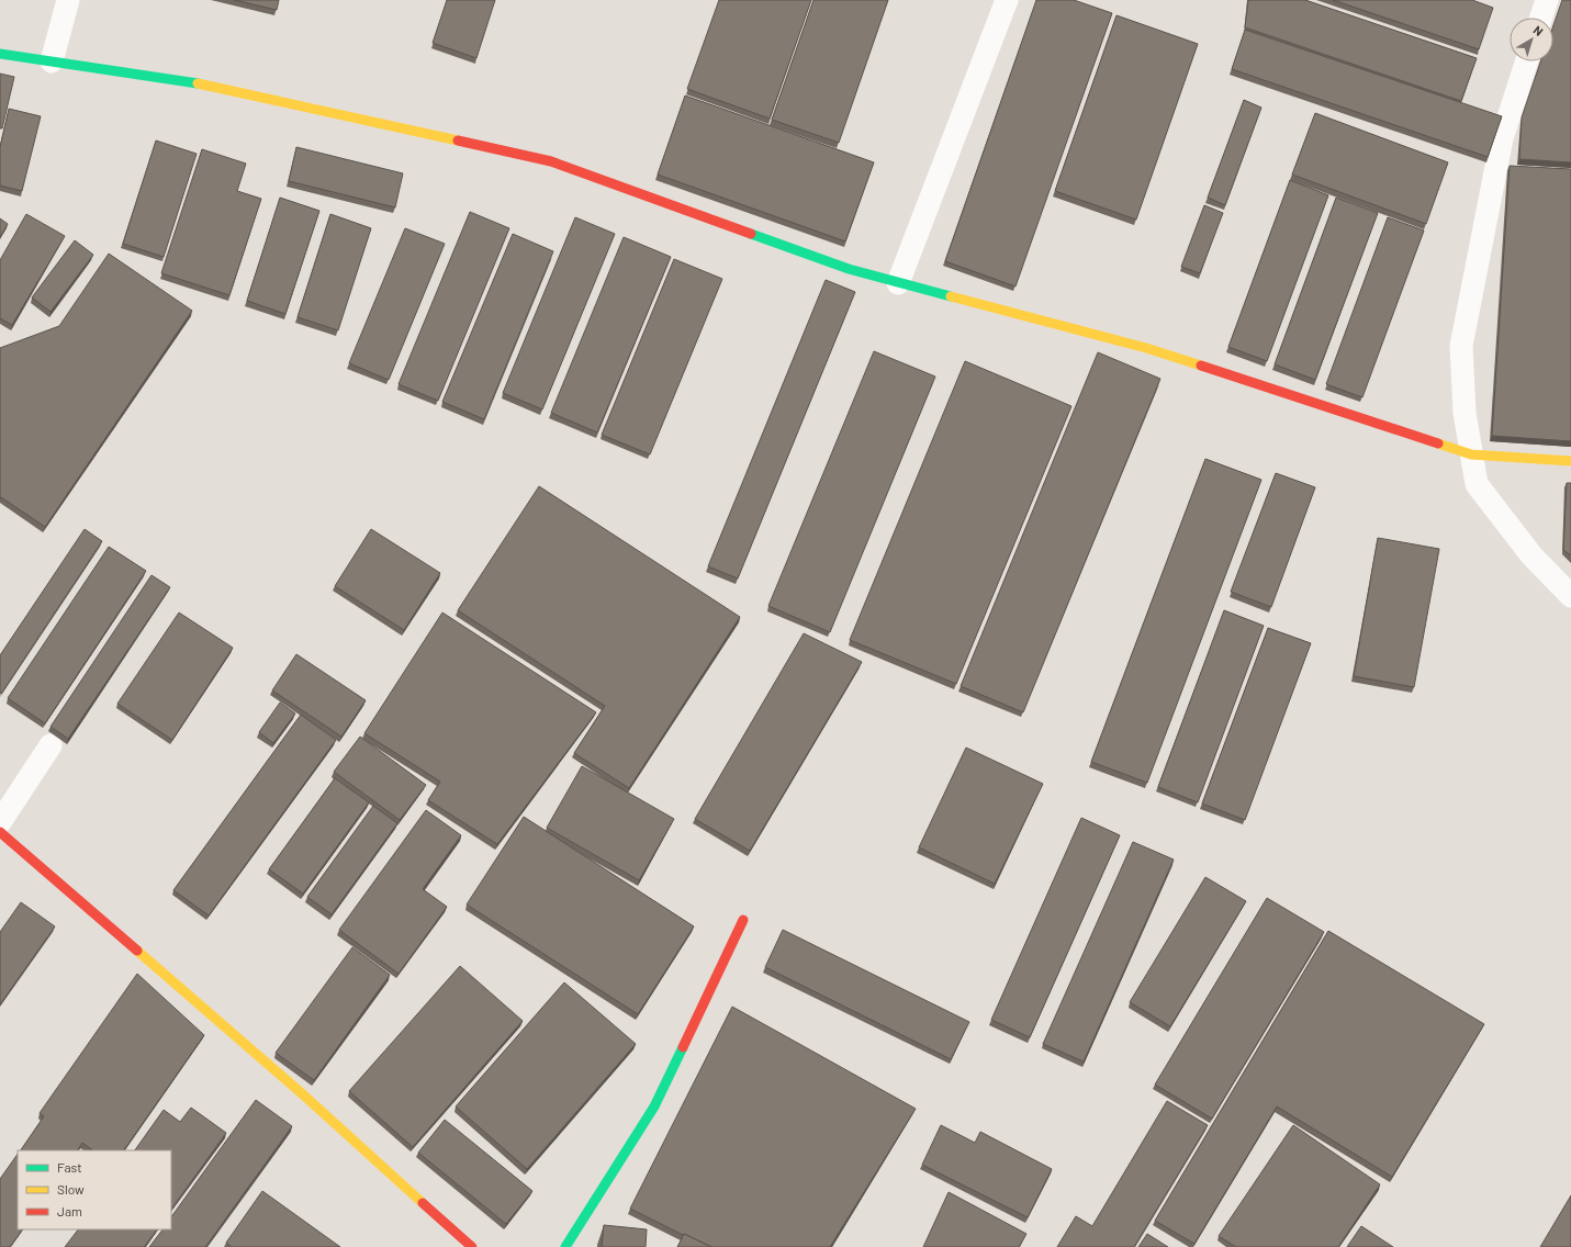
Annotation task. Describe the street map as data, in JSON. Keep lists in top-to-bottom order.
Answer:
{
  "legend": ["Fast", "Slow", "Jam"],
  "north": "top right"
}
